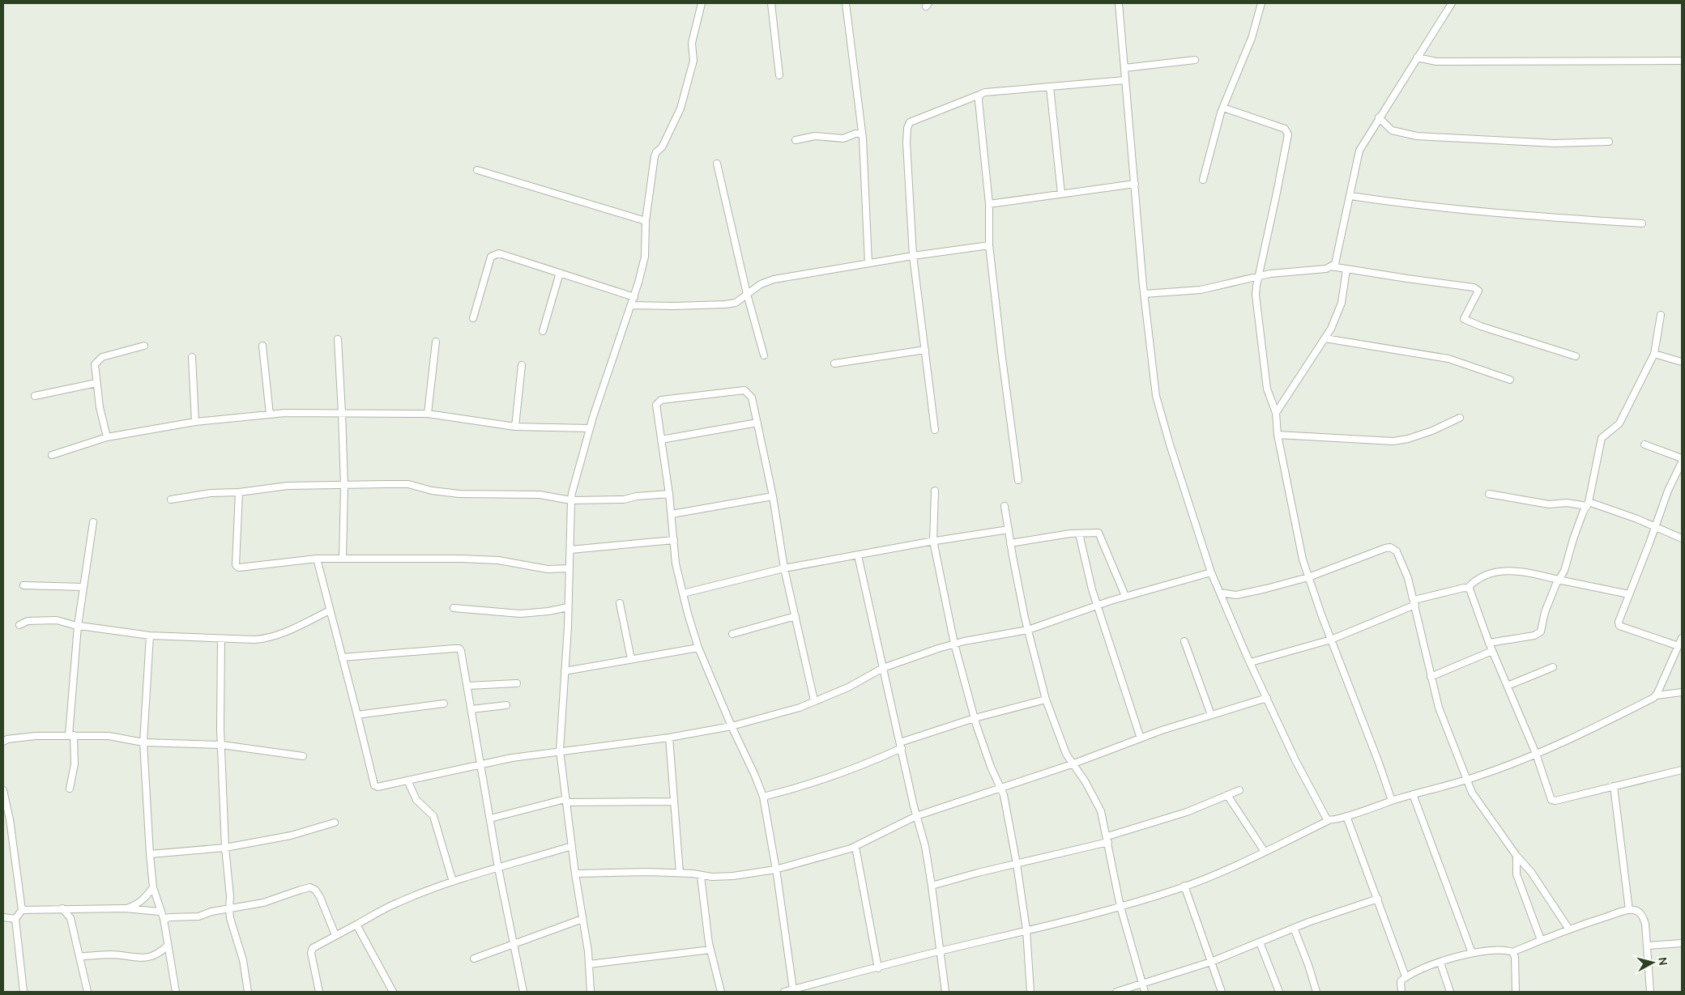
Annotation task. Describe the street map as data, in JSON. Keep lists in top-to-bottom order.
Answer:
{
  "north": "right"
}
